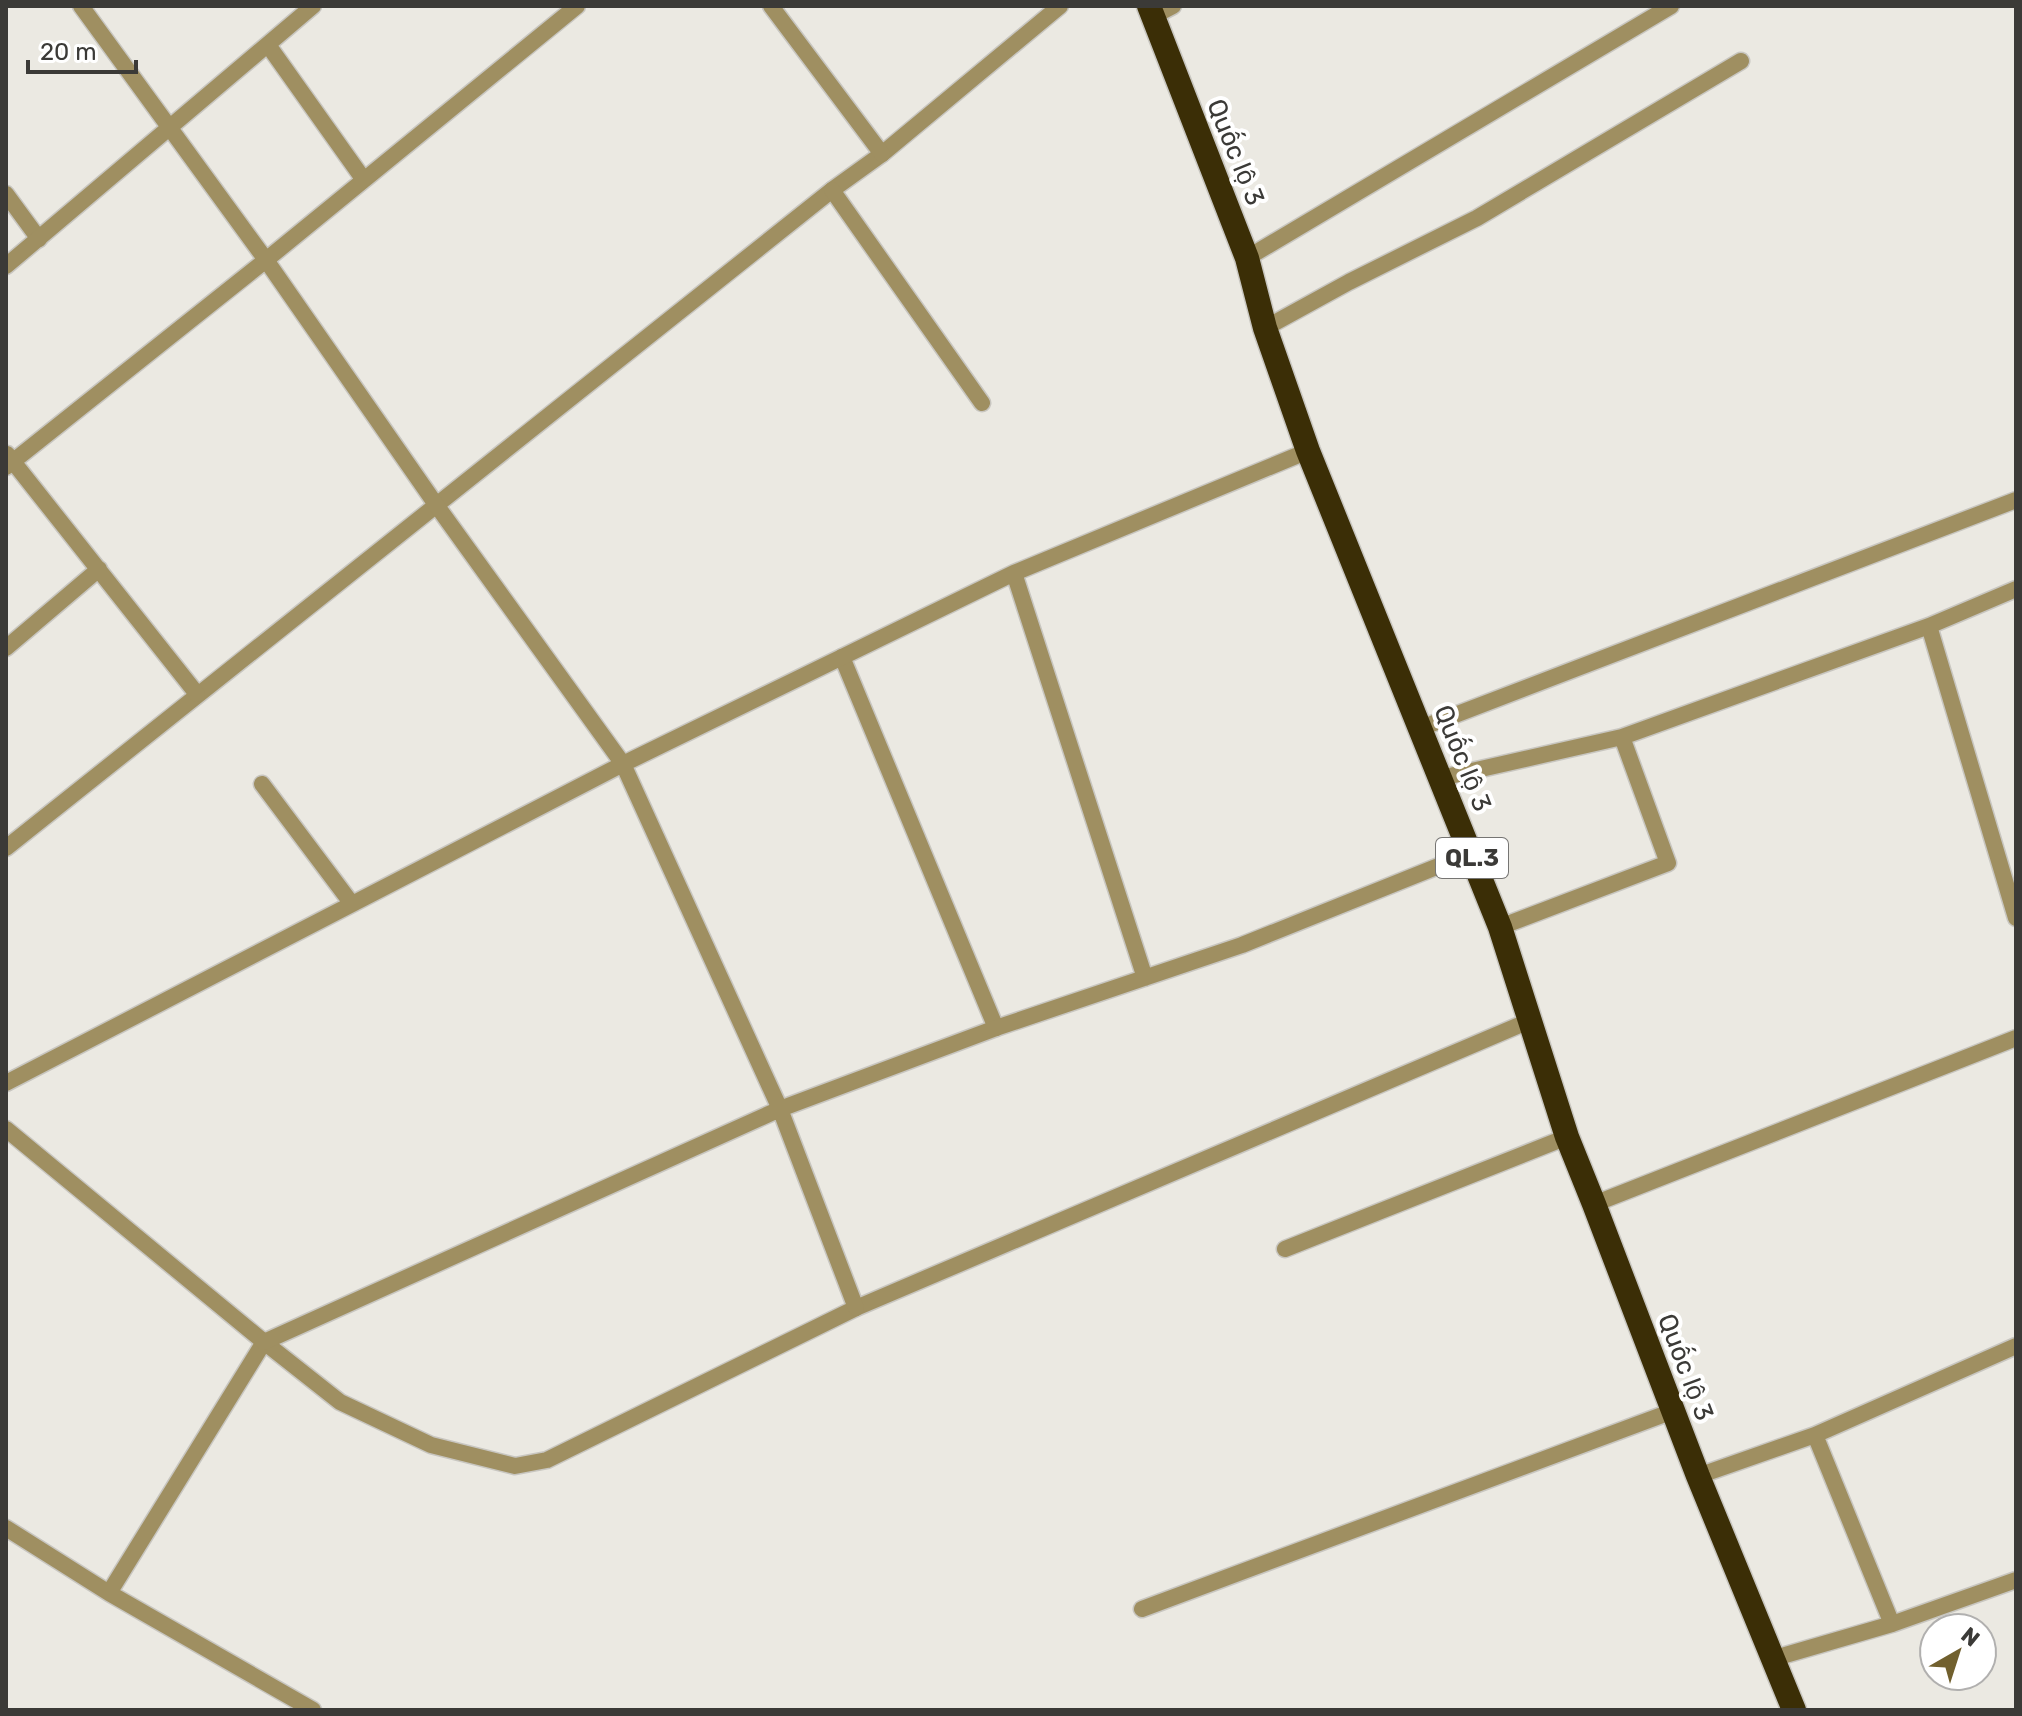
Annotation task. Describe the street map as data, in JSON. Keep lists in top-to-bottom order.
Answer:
{
  "streets": {
    "highway": ["Quốc lộ 3", "QL.3"]
  },
  "scale_bar": "20 m",
  "north": "top right"
}
